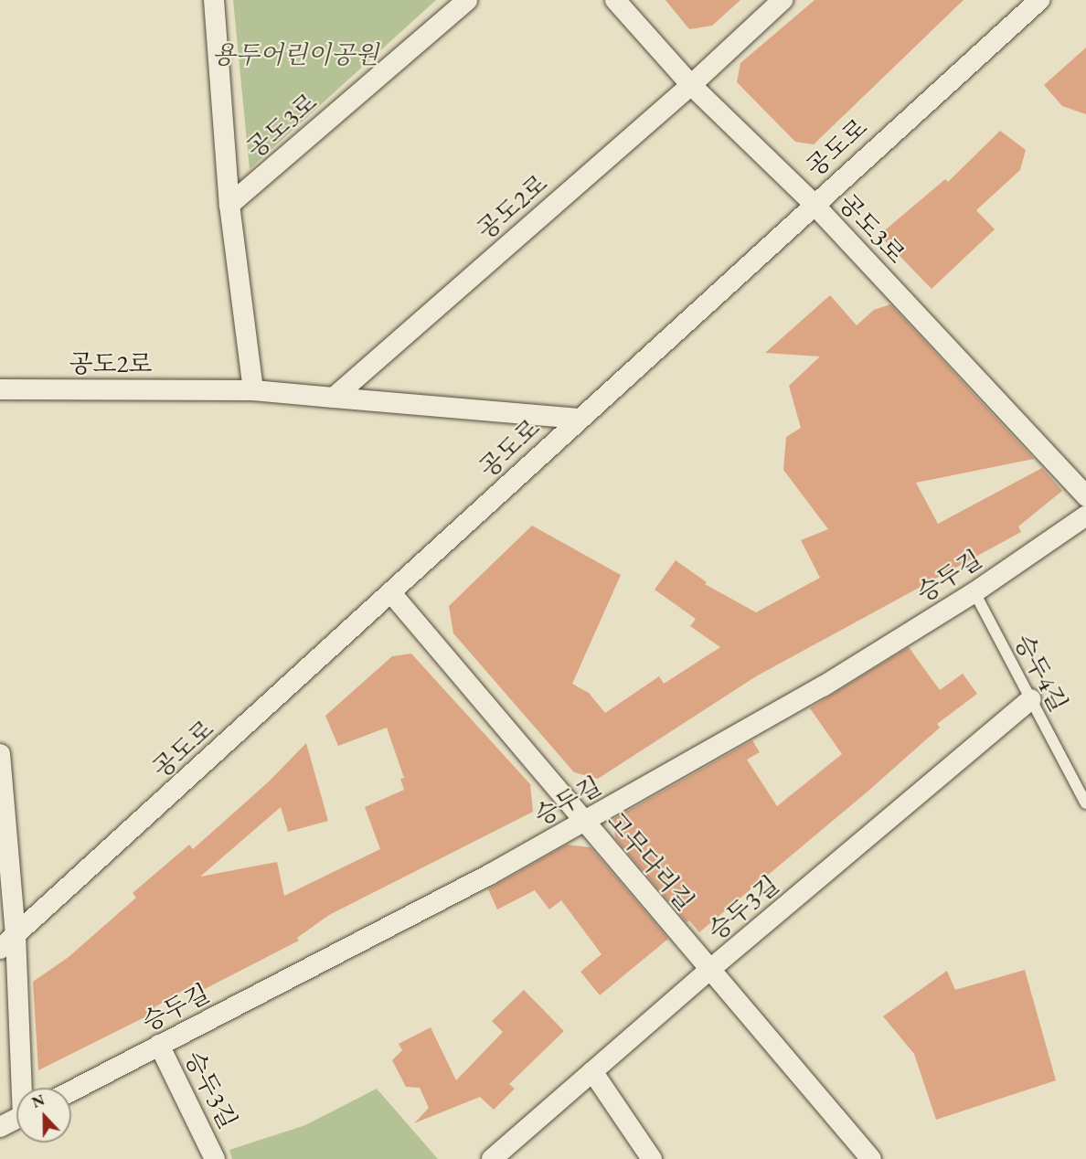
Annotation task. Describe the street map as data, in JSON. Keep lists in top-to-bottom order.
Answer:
{
  "streets": {
    "street": [
      "공도3로",
      "공도로",
      "공도2로",
      "승두길",
      "고무다리길",
      "승두3길"
    ],
    "lane": ["승두4길"]
  },
  "crossings": [
    ["공도3로", "공도로"],
    ["공도3로", "공도2로"],
    ["공도로", "고무다리길"],
    ["승두길", "승두4길"],
    ["승두길", "고무다리길"],
    ["승두길", "승두3길"],
    ["승두4길", "승두3길"],
    ["고무다리길", "승두3길"]
  ],
  "parks": ["용두어린이공원"],
  "north": "top"
}
